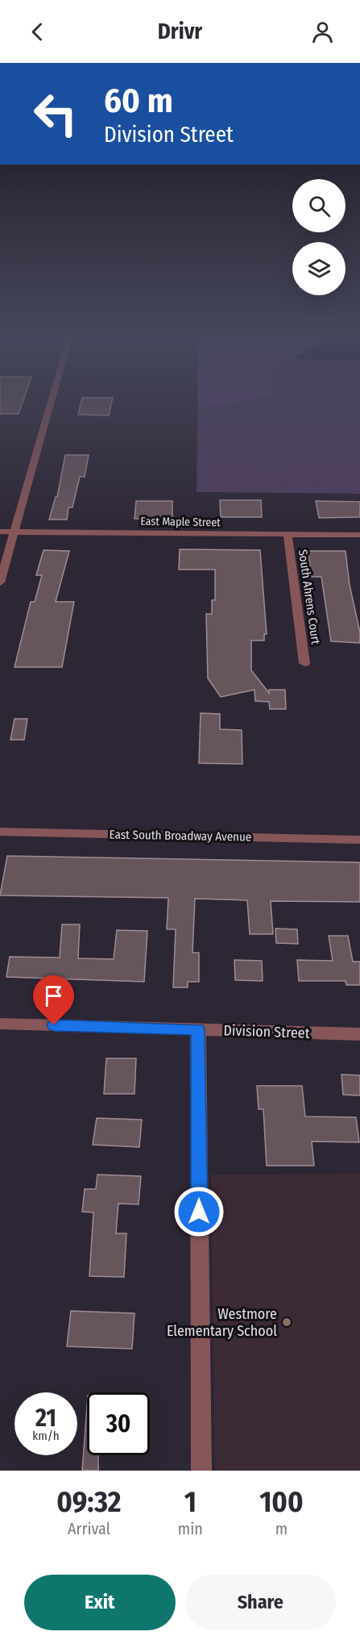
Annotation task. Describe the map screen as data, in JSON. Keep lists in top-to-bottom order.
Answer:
{
  "streets": {
    "street": [
      "East Maple Street",
      "South Ahrens Court",
      "East South Broadway Avenue",
      "Division Street"
    ]
  },
  "crossings": [
    ["East Maple Street", "South Ahrens Court"]
  ],
  "places": ["Westmore Elementary School"],
  "page": {
    "header": "Drivr",
    "turn": ["60 m", "Division Street"],
    "speed": "21 km/h",
    "limit": "30",
    "eta": [
      "09:32",
      "Arrival",
      "1",
      "min",
      "100",
      "m"
    ],
    "buttons": ["Exit", "Share"]
  }
}
